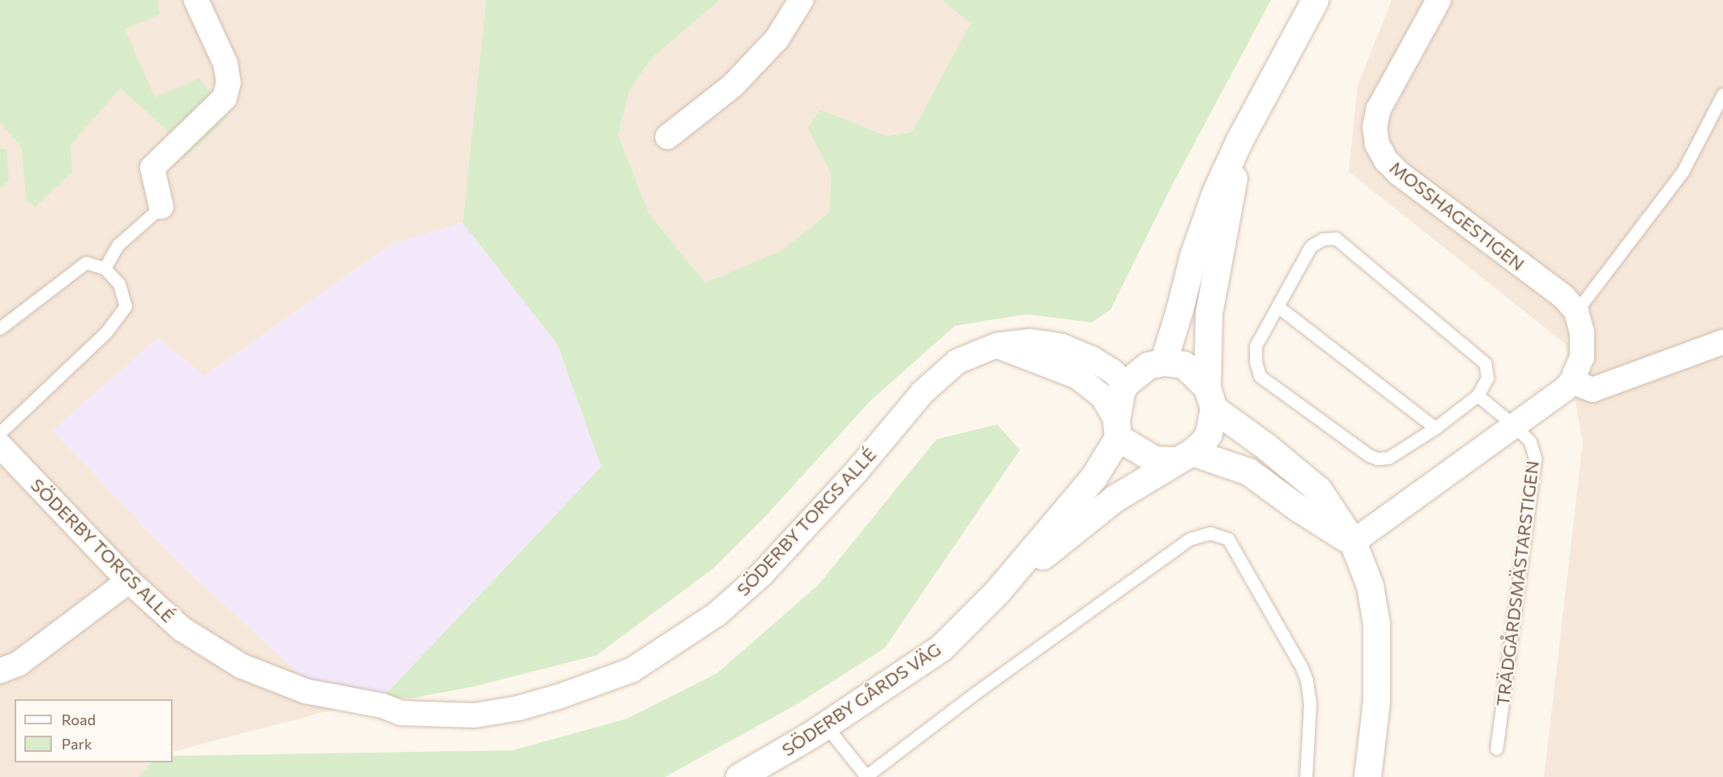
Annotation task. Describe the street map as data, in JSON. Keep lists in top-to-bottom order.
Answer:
{
  "streets": {
    "main road": ["SÖDERBY GÅRDS VÄG"],
    "street": ["MOSSHAGESTIGEN", "SÖDERBY TORGS ALLÉ"],
    "lane": ["TRÄDGÅRDSMÄSTARSTIGEN"]
  },
  "crossings": [
    ["SÖDERBY TORGS ALLÉ", "SÖDERBY GÅRDS VÄG"]
  ],
  "legend": ["Road", "Park"]
}
